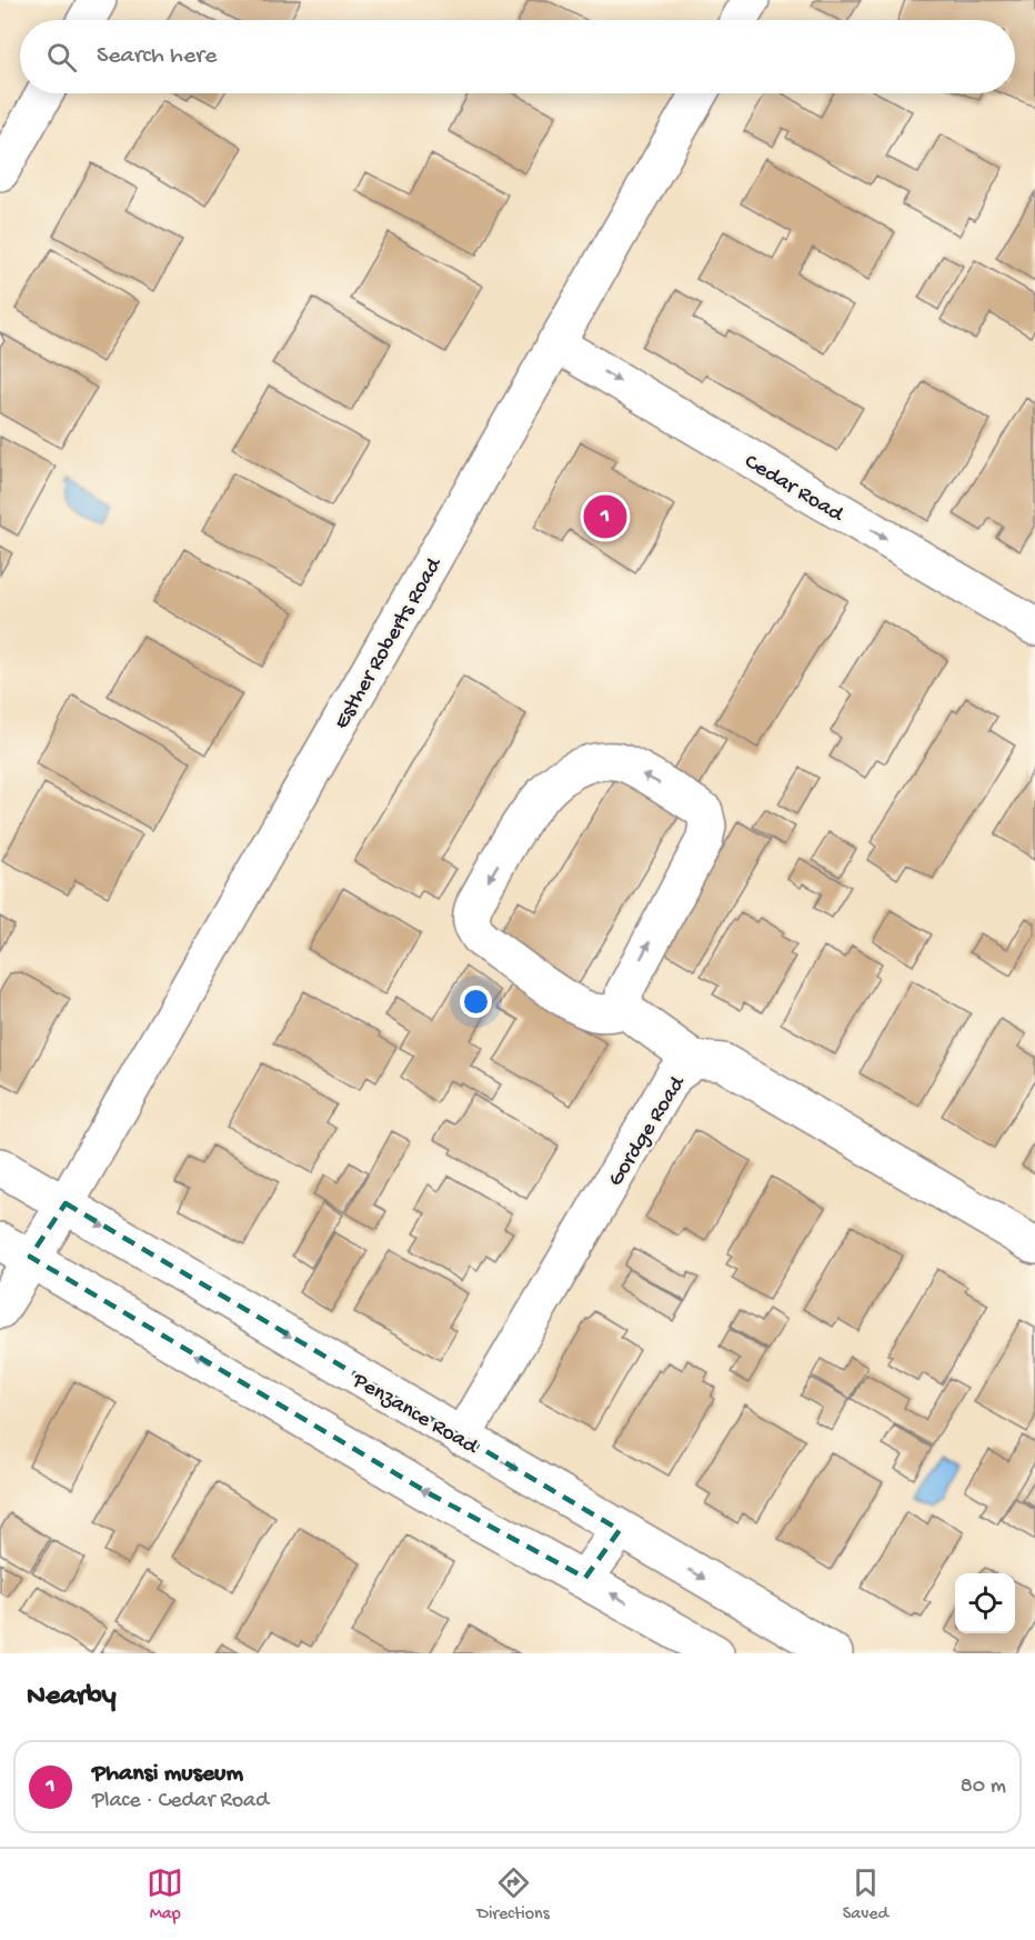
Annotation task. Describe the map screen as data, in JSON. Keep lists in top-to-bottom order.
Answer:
{
  "streets": {
    "street": [
      "Cedar Road",
      "Esther Roberts Road",
      "Gordge Road",
      "Penzance Road"
    ]
  },
  "crossings": [
    ["Cedar Road", "Esther Roberts Road"],
    ["Esther Roberts Road", "Penzance Road"],
    ["Gordge Road", "Penzance Road"]
  ],
  "one_way": ["Cedar Road"],
  "page": {
    "search": "Search here",
    "pins": "1",
    "heading": "Nearby",
    "list": [
      {
        "mark": "1",
        "name": "Phansi museum",
        "note": "Place · Cedar Road",
        "value": "80 m"
      }
    ],
    "nav": ["Map", "Directions", "Saved"]
  }
}
